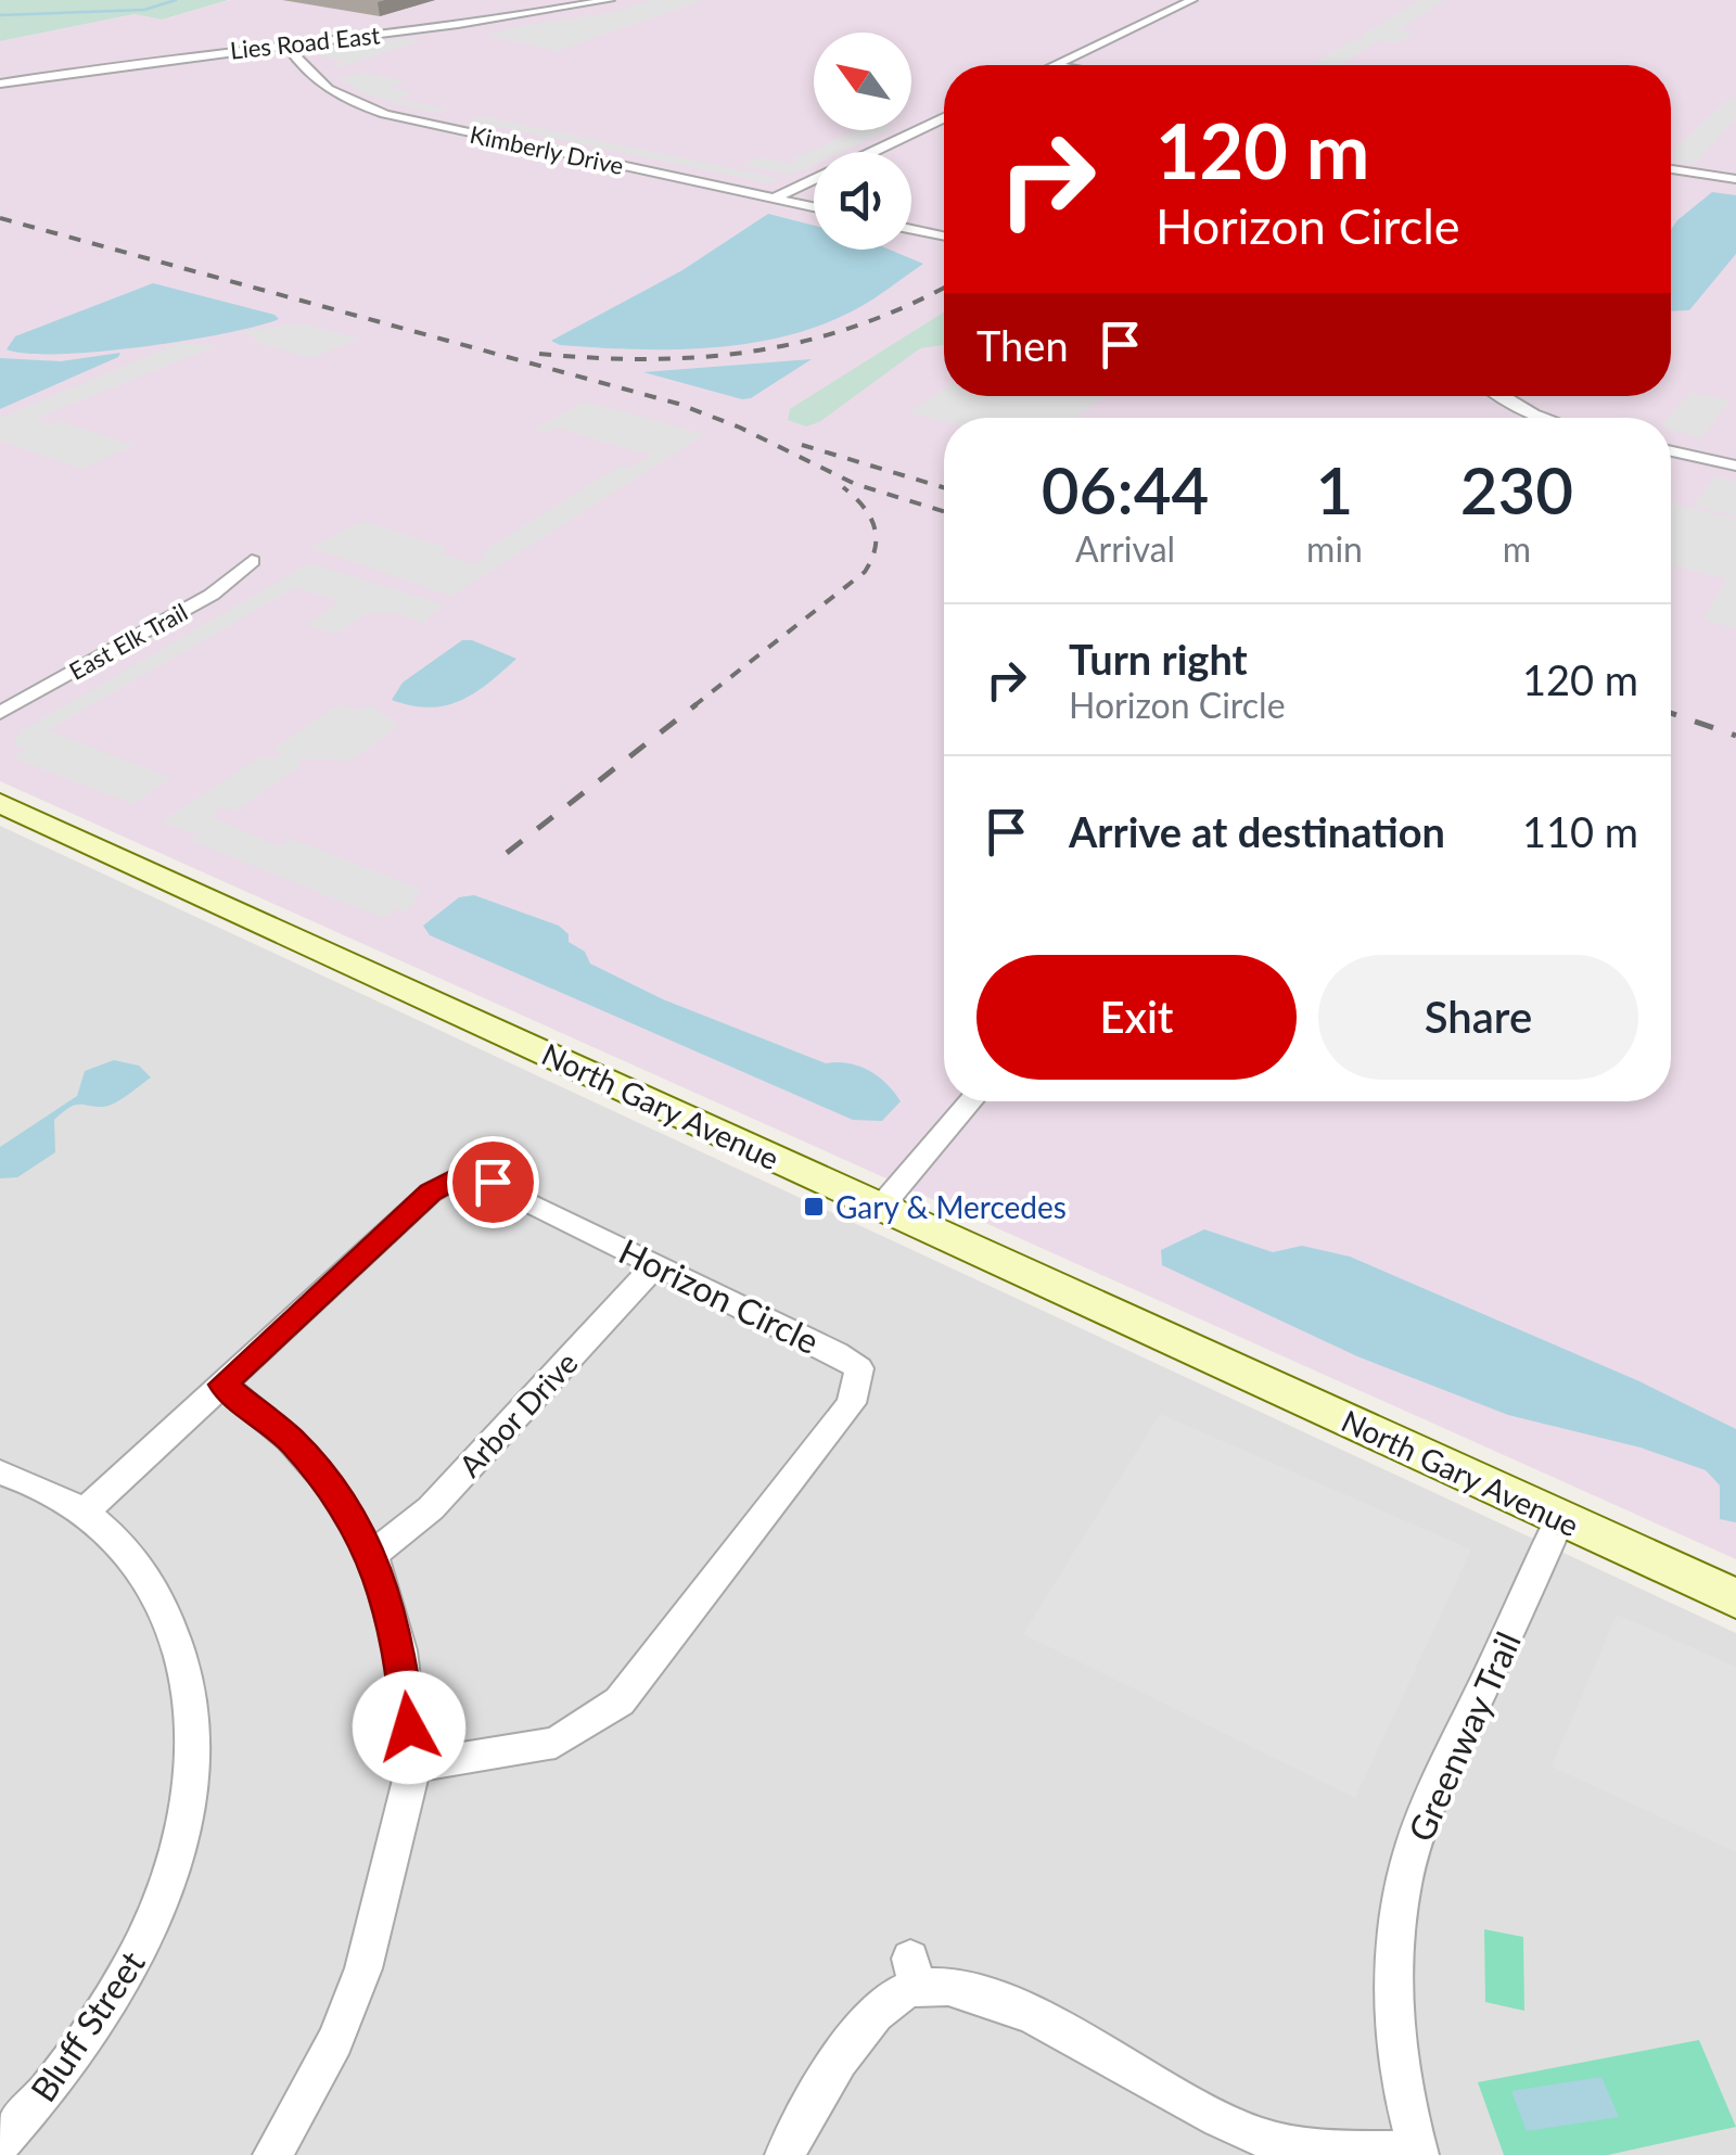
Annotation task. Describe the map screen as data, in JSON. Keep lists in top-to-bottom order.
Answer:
{
  "streets": {
    "street": [
      "Lies Road East",
      "Kimberly Drive",
      "East Elk Trail",
      "North Gary Avenue",
      "Horizon Circle",
      "Arbor Drive",
      "Greenway Trail",
      "Bluff Street"
    ]
  },
  "crossings": [
    ["Lies Road East", "Kimberly Drive"],
    ["North Gary Avenue", "Greenway Trail"],
    ["Horizon Circle", "Arbor Drive"],
    ["Horizon Circle", "Bluff Street"]
  ],
  "places": {
    "transit": ["Gary & Mercedes"]
  },
  "north": "top left",
  "page": {
    "turn": ["120 m", "Horizon Circle"],
    "then": "Then",
    "eta": [
      "06:44",
      "Arrival",
      "1",
      "min",
      "230",
      "m"
    ],
    "list": [
      {
        "name": "Turn right",
        "note": "Horizon Circle",
        "value": "120 m"
      },
      {
        "name": "Arrive at destination",
        "value": "110 m"
      }
    ],
    "buttons": ["Exit", "Share"]
  }
}
